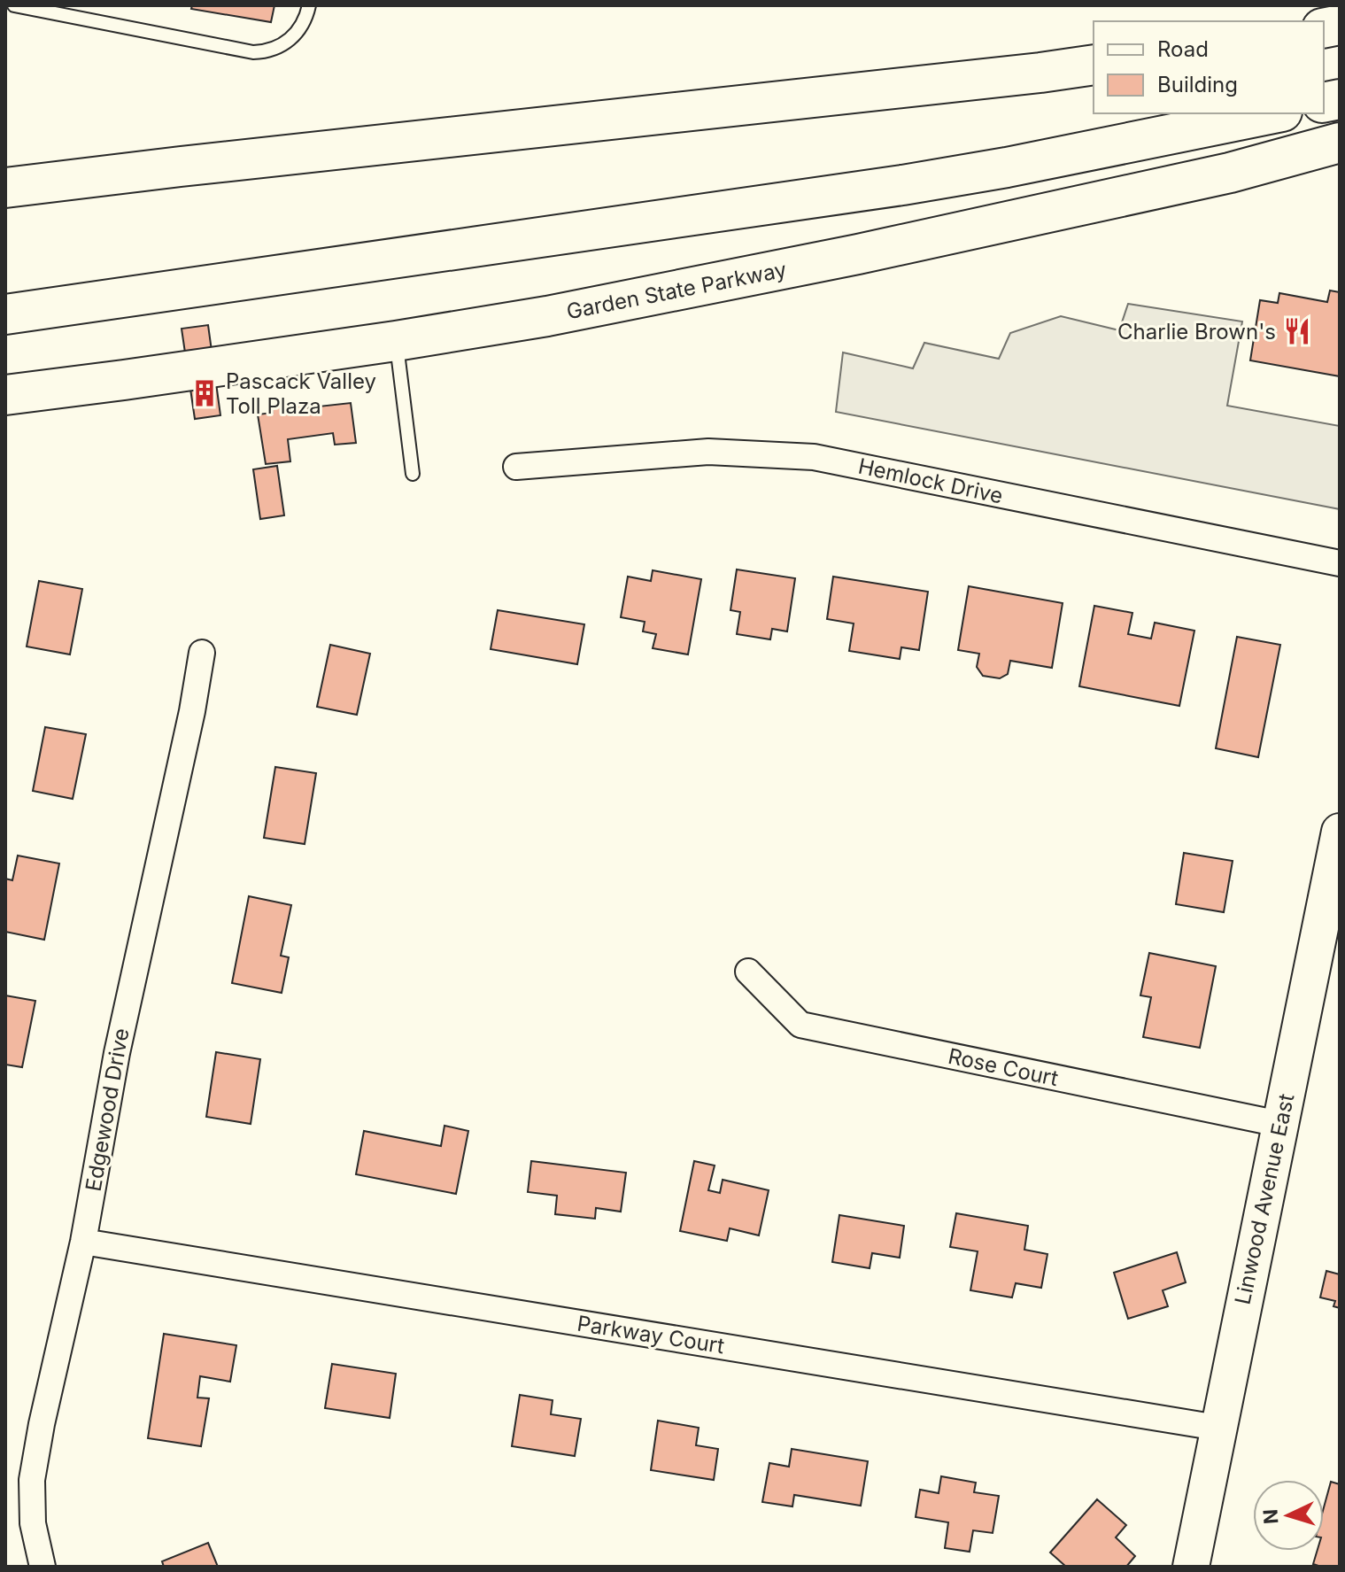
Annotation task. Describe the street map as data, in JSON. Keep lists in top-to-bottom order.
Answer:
{
  "streets": {
    "highway": ["Garden State Parkway"],
    "main road": ["Linwood Avenue East"],
    "street": [
      "Hemlock Drive",
      "Rose Court",
      "Edgewood Drive",
      "Parkway Court"
    ]
  },
  "crossings": [
    ["Rose Court", "Linwood Avenue East"],
    ["Edgewood Drive", "Parkway Court"],
    ["Linwood Avenue East", "Parkway Court"]
  ],
  "places": {
    "restaurant": ["Charlie Brown's"],
    "building": ["Pascack Valley Toll Plaza"]
  },
  "legend": ["Road", "Building"],
  "north": "left"
}
